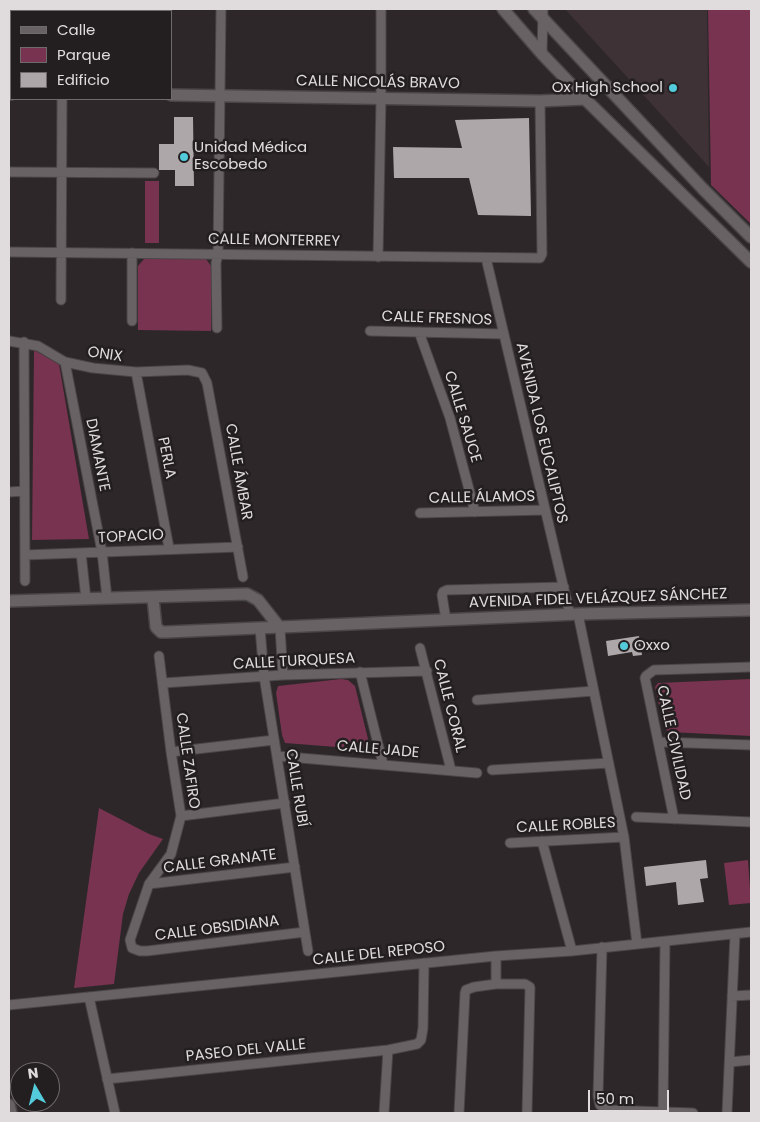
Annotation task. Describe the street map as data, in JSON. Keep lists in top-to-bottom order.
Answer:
{
  "streets": {
    "street": [
      "CALLE NICOLÁS BRAVO",
      "CALLE MONTERREY",
      "CALLE FRESNOS",
      "ONIX",
      "CALLE SAUCE",
      "AVENIDA LOS EUCALIPTOS",
      "DIAMANTE",
      "PERLA",
      "CALLE ÁMBAR",
      "CALLE ÁLAMOS",
      "TOPACIO",
      "AVENIDA FIDEL VELÁZQUEZ SÁNCHEZ",
      "CALLE TURQUESA",
      "CALLE CORAL",
      "CALLE CIVILIDAD",
      "CALLE JADE",
      "CALLE ZAFIRO",
      "CALLE RUBÍ",
      "CALLE ROBLES",
      "CALLE GRANATE",
      "CALLE OBSIDIANA",
      "CALLE DEL REPOSO",
      "PASEO DEL VALLE"
    ]
  },
  "crossings": [
    ["CALLE NICOLÁS BRAVO", "CALLE MONTERREY"],
    ["CALLE MONTERREY", "AVENIDA LOS EUCALIPTOS"],
    ["CALLE FRESNOS", "CALLE SAUCE"],
    ["CALLE FRESNOS", "AVENIDA LOS EUCALIPTOS"],
    ["ONIX", "DIAMANTE"],
    ["ONIX", "PERLA"],
    ["ONIX", "CALLE ÁMBAR"],
    ["CALLE SAUCE", "CALLE ÁLAMOS"],
    ["AVENIDA LOS EUCALIPTOS", "CALLE ÁLAMOS"],
    ["AVENIDA LOS EUCALIPTOS", "AVENIDA FIDEL VELÁZQUEZ SÁNCHEZ"],
    ["AVENIDA LOS EUCALIPTOS", "CALLE ROBLES"],
    ["AVENIDA LOS EUCALIPTOS", "CALLE DEL REPOSO"],
    ["DIAMANTE", "TOPACIO"],
    ["PERLA", "TOPACIO"],
    ["CALLE ÁMBAR", "TOPACIO"],
    ["AVENIDA FIDEL VELÁZQUEZ SÁNCHEZ", "CALLE RUBÍ"],
    ["CALLE TURQUESA", "CALLE CORAL"],
    ["CALLE TURQUESA", "CALLE ZAFIRO"],
    ["CALLE TURQUESA", "CALLE RUBÍ"],
    ["CALLE CORAL", "CALLE JADE"],
    ["CALLE JADE", "CALLE RUBÍ"],
    ["CALLE ZAFIRO", "CALLE GRANATE"],
    ["CALLE ZAFIRO", "CALLE OBSIDIANA"],
    ["CALLE RUBÍ", "CALLE GRANATE"],
    ["CALLE RUBÍ", "CALLE OBSIDIANA"],
    ["CALLE DEL REPOSO", "PASEO DEL VALLE"]
  ],
  "places": ["Ox High School", "Unidad Médica Escobedo", "Oxxo"],
  "legend": ["Calle", "Parque", "Edificio"],
  "scale_bar": "50 m",
  "north": "top"
}
